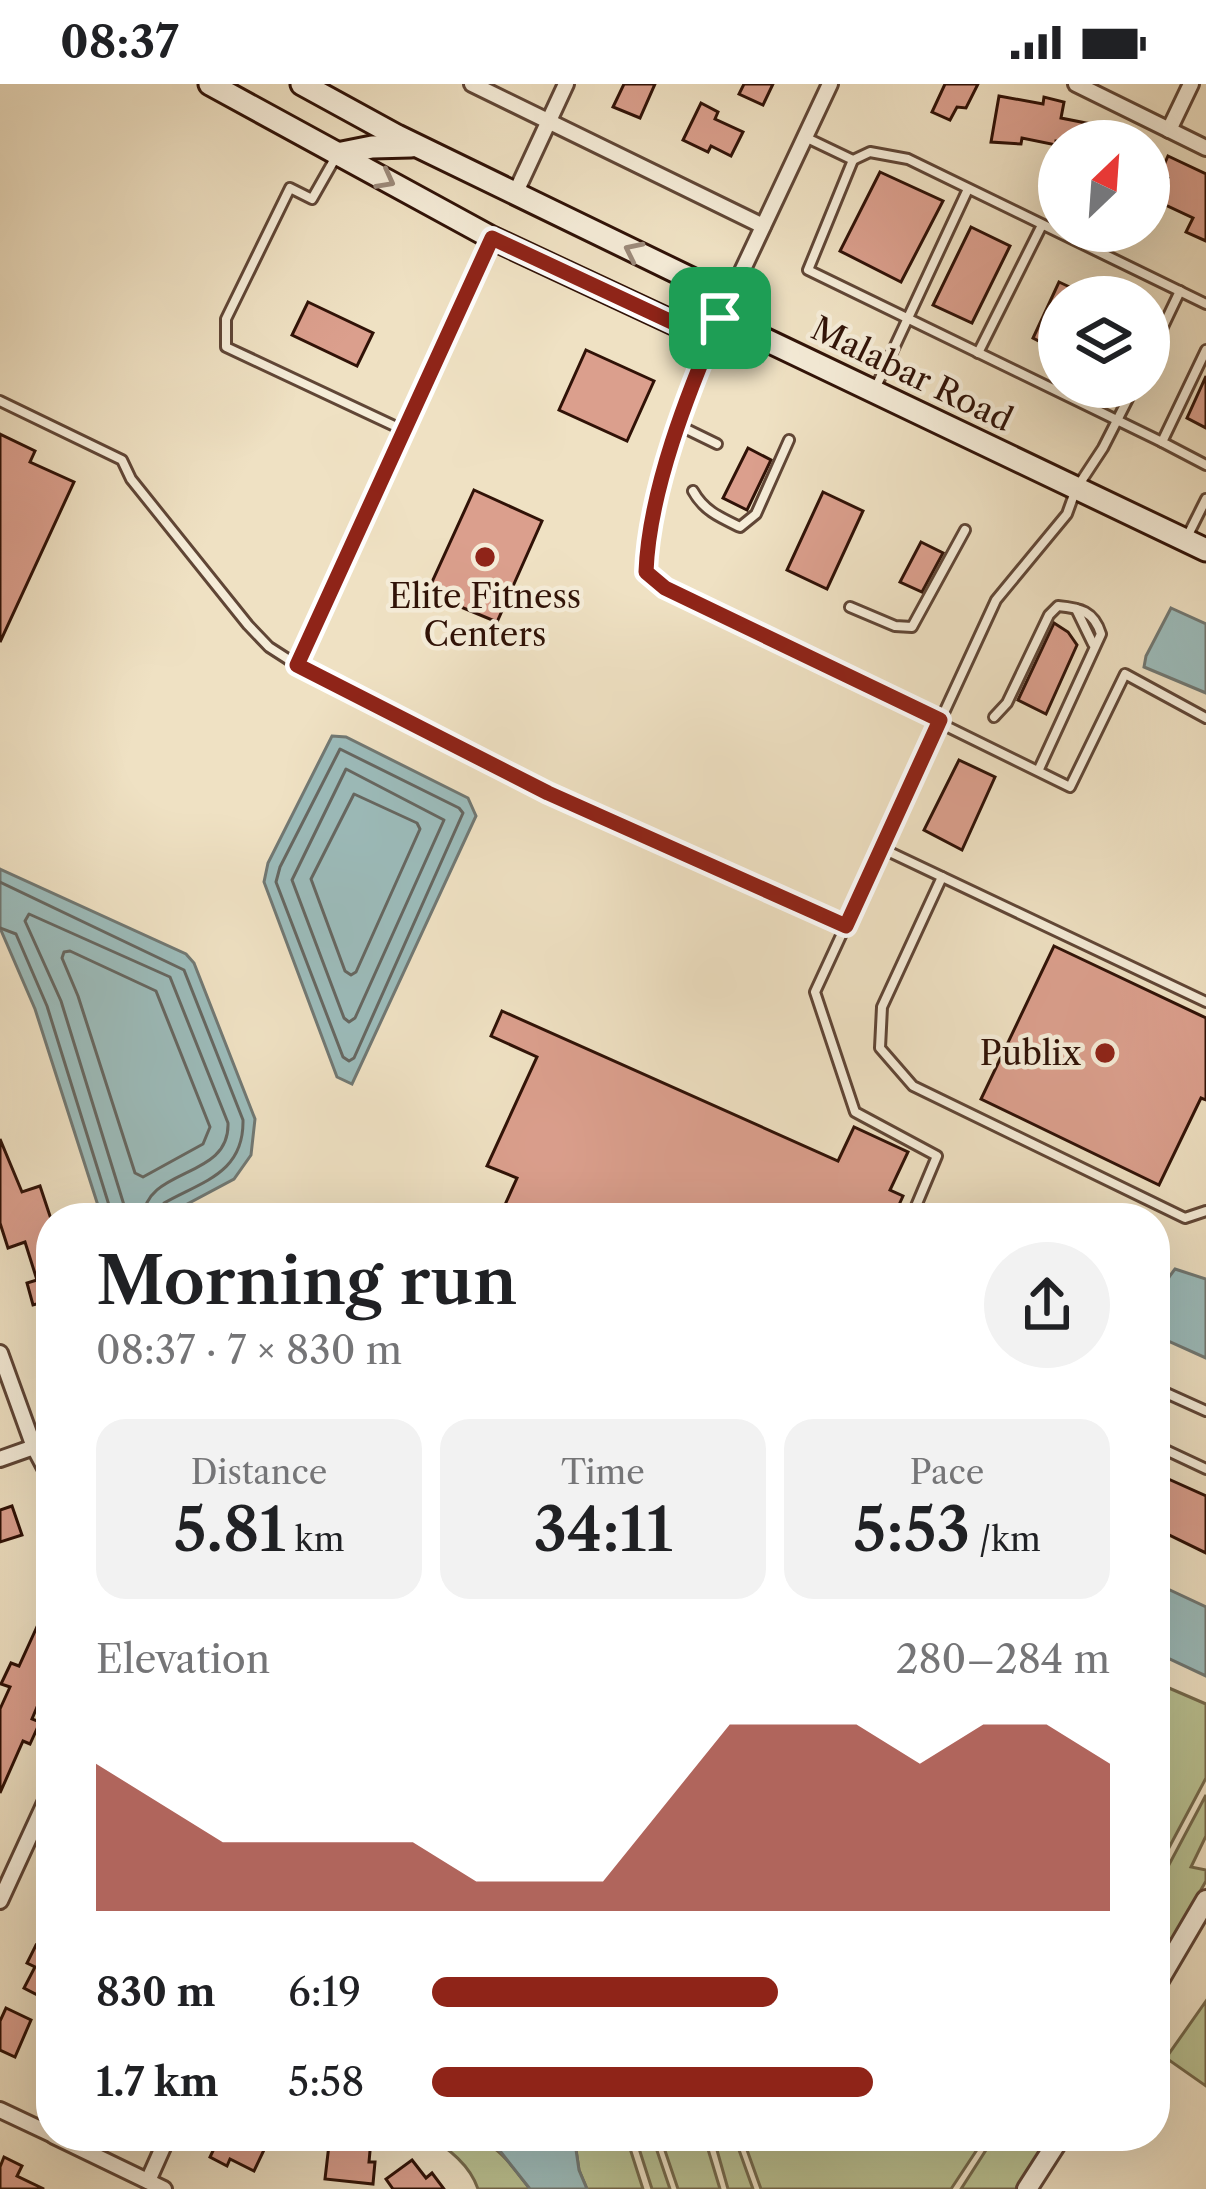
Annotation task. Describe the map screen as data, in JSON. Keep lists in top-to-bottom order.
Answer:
{
  "streets": {
    "main road": ["Malabar Road"]
  },
  "places": ["Elite Fitness Centers", "Publix"],
  "north": "top right",
  "page": {
    "status": "08:37",
    "heading": ["Morning run", "08:37 · 7 × 830 m"],
    "stats": [
      ["Distance", "5.81 km"],
      ["Time", "34:11"],
      ["Pace", "5:53 /km"]
    ],
    "chart": ["Elevation", "280–284 m"],
    "list": [
      {
        "name": "830 m",
        "note": "6:19"
      },
      {
        "name": "1.7 km",
        "note": "5:58"
      }
    ]
  }
}
